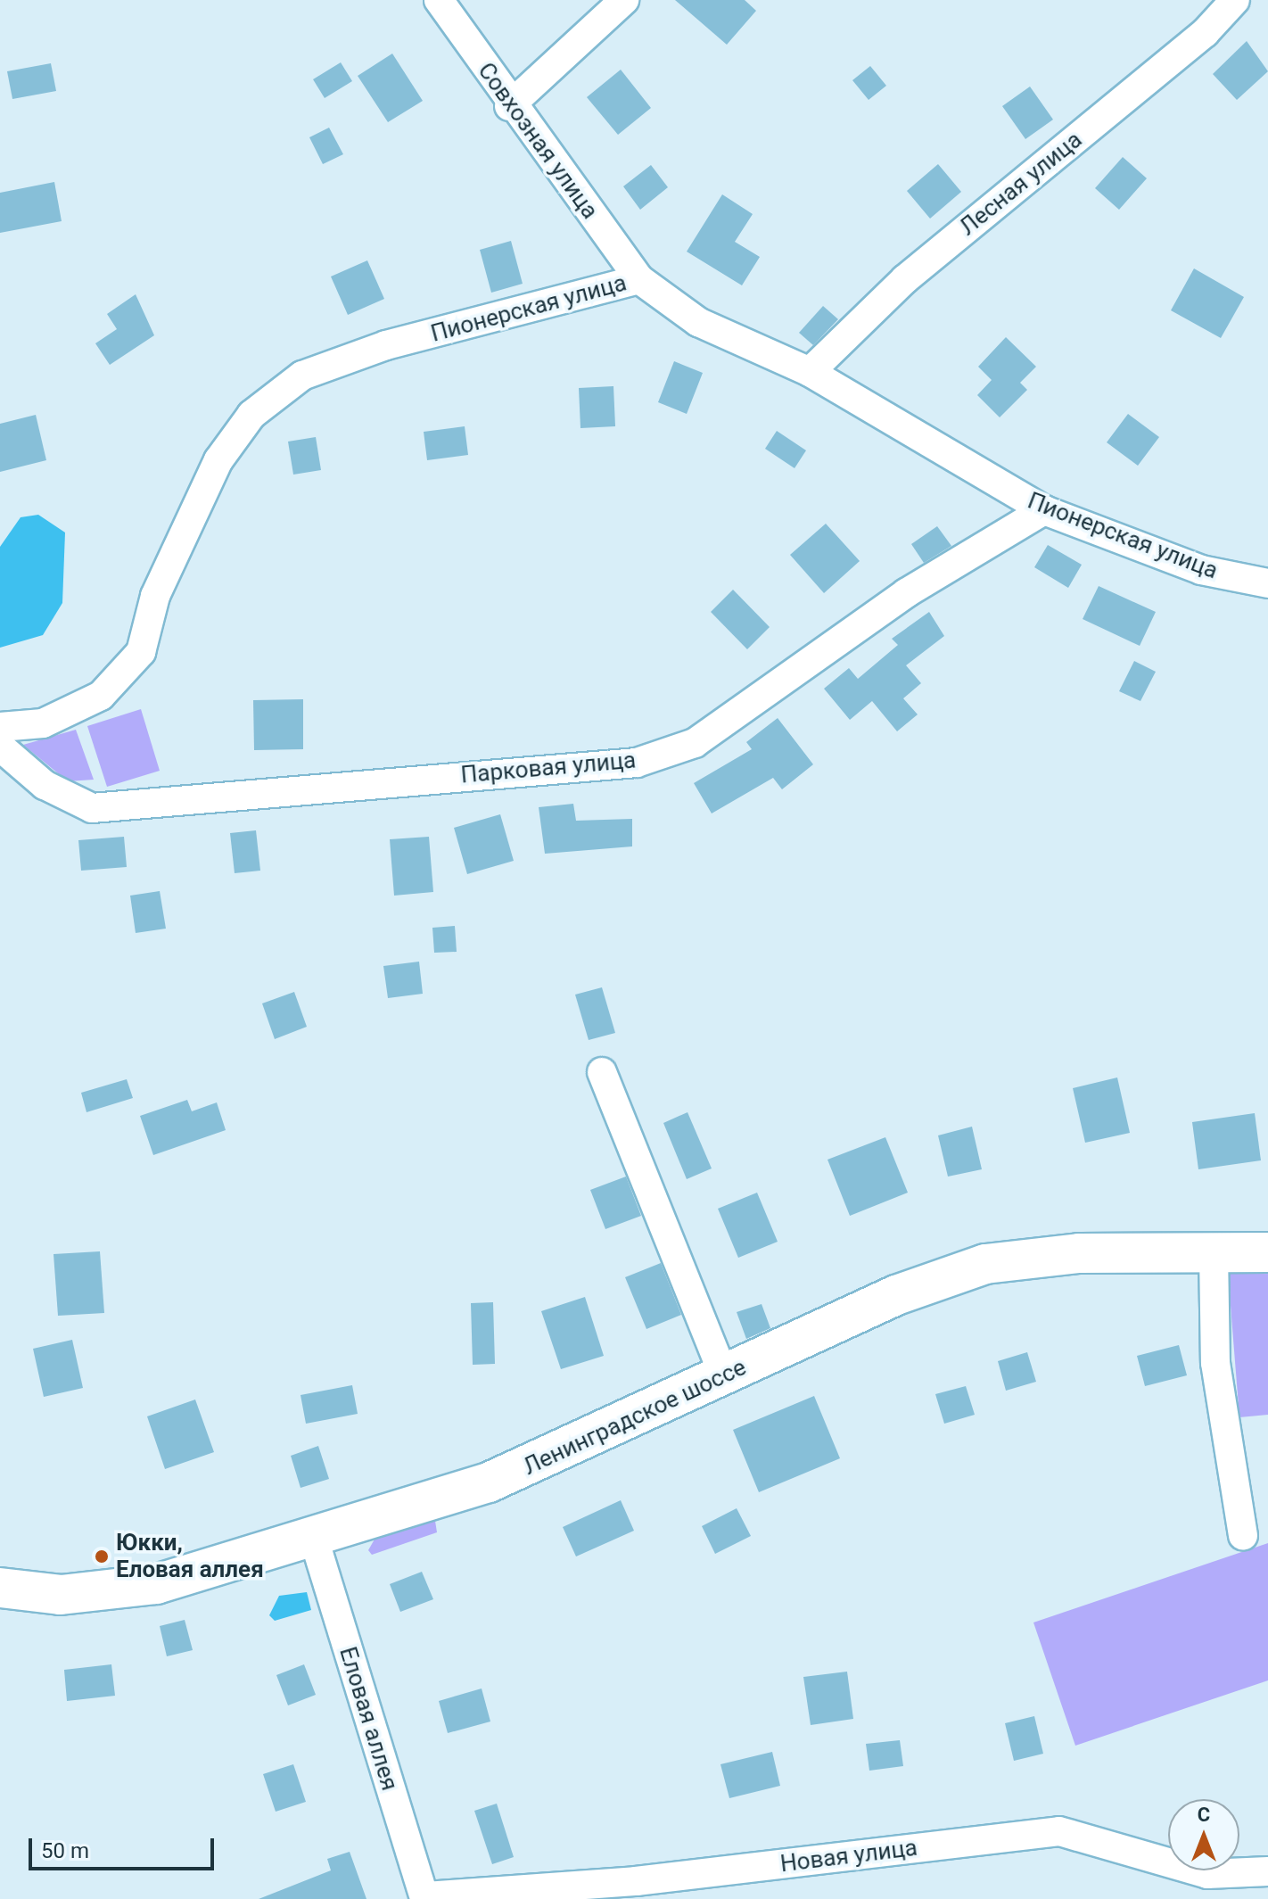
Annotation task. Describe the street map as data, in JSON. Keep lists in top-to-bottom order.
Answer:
{
  "streets": {
    "main road": ["Ленинградское шоссе"],
    "street": [
      "Совхозная улица",
      "Лесная улица",
      "Пионерская улица",
      "Парковая улица",
      "Еловая аллея",
      "Новая улица"
    ]
  },
  "crossings": [
    ["Совхозная улица", "Пионерская улица"],
    ["Лесная улица", "Пионерская улица"],
    ["Пионерская улица", "Парковая улица"],
    ["Ленинградское шоссе", "Еловая аллея"],
    ["Еловая аллея", "Новая улица"]
  ],
  "places": ["Юкки, Еловая аллея"],
  "scale_bar": "50 m",
  "north": "top"
}
